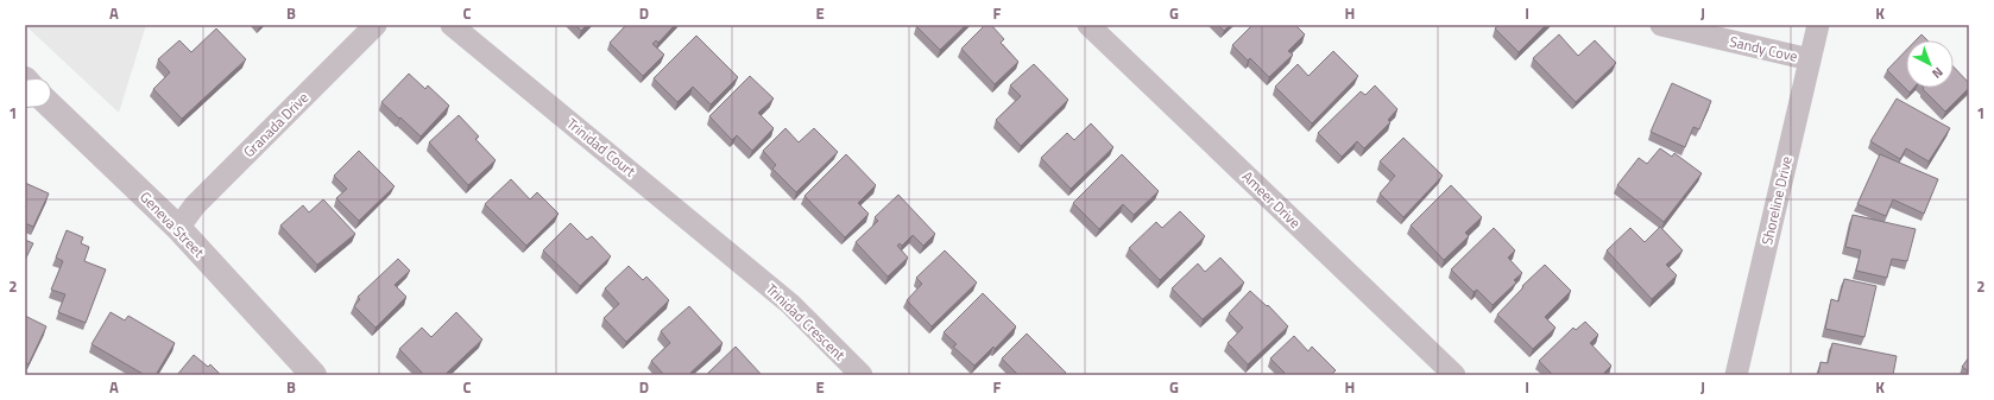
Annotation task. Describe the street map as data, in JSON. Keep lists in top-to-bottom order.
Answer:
{
  "streets": {
    "street": [
      "Sandy Cove",
      "Granada Drive",
      "Trinidad Court",
      "Ameer Drive",
      "Shoreline Drive",
      "Geneva Street",
      "Trinidad Crescent"
    ]
  },
  "crossings": [
    ["Sandy Cove", "Shoreline Drive"],
    ["Granada Drive", "Geneva Street"],
    ["Trinidad Court", "Trinidad Crescent"]
  ],
  "north": "bottom right",
  "grid": {
    "columns": [
      "A",
      "B",
      "C",
      "D",
      "E",
      "F",
      "G",
      "H",
      "I",
      "J",
      "K"
    ],
    "rows": ["1", "2"]
  }
}
